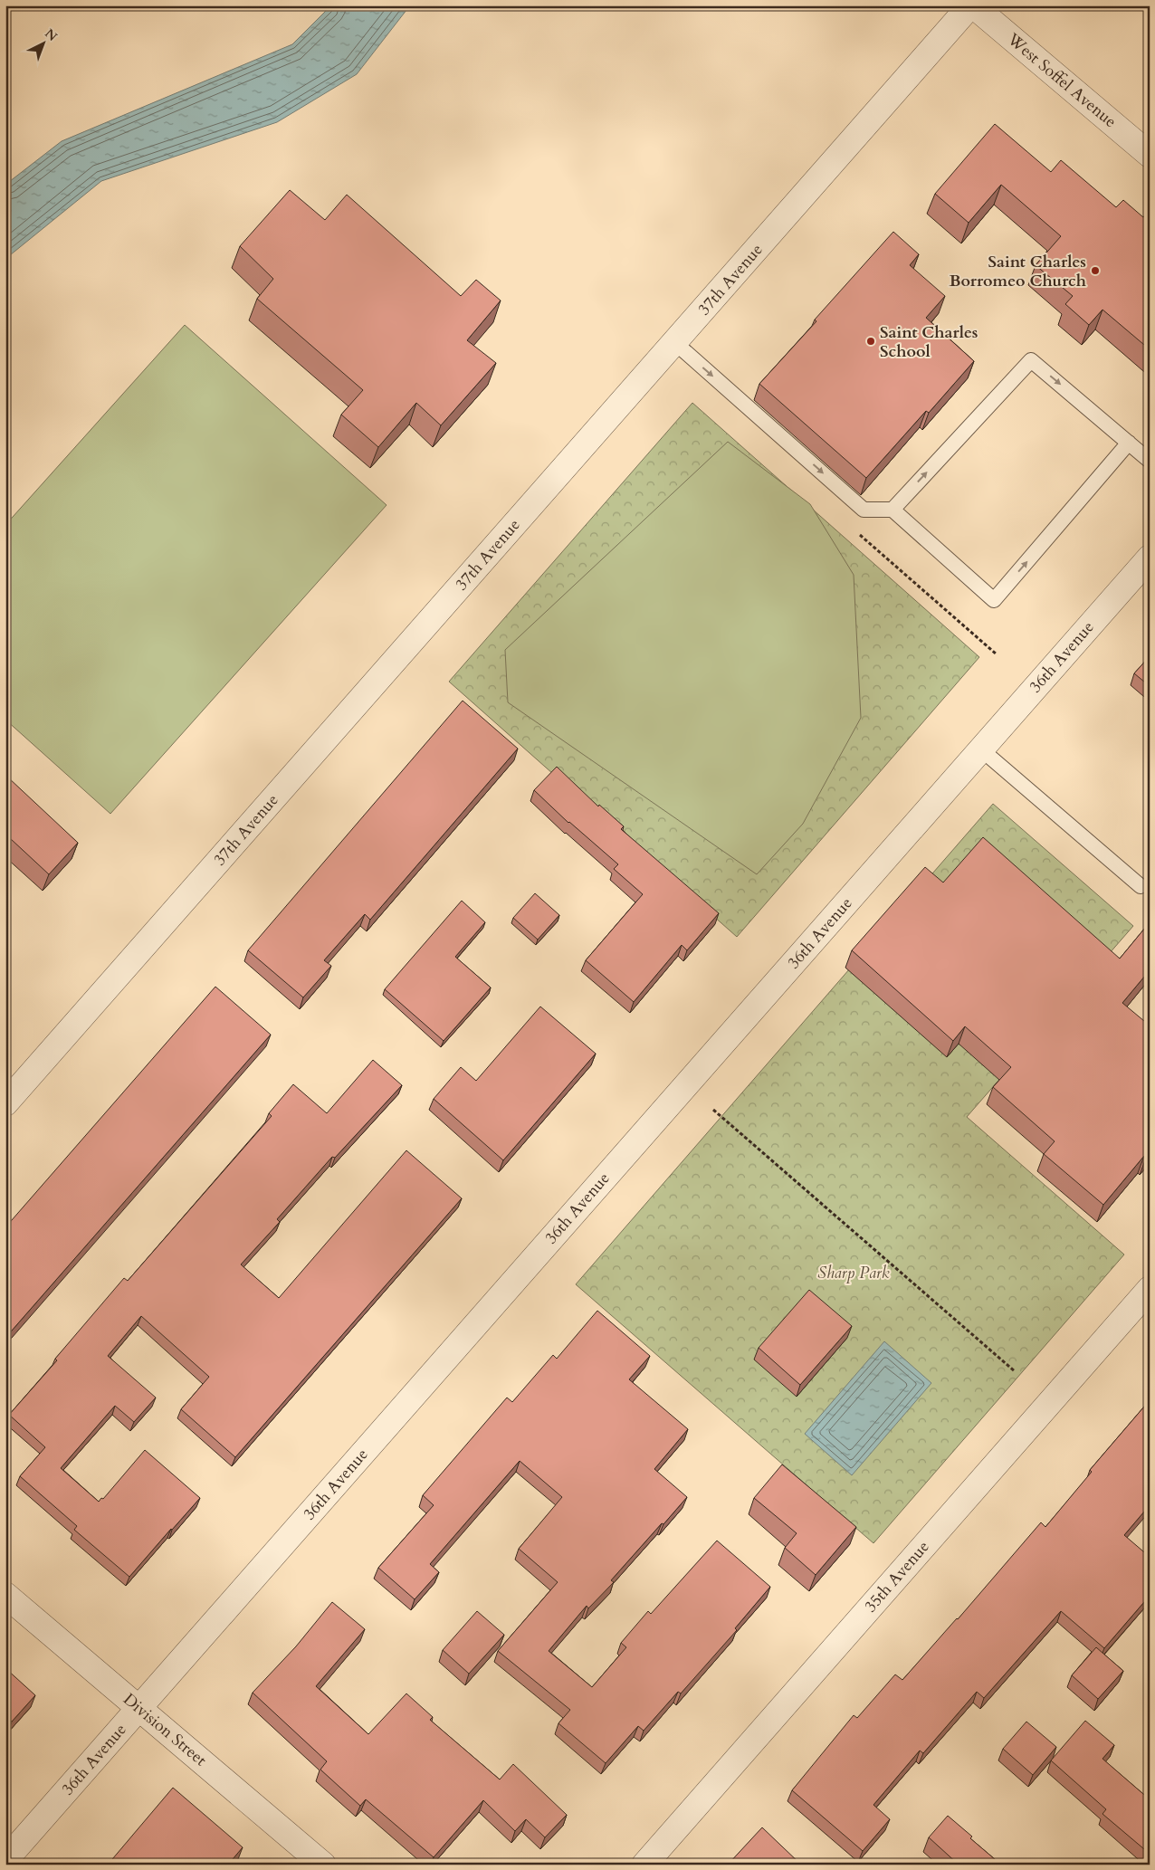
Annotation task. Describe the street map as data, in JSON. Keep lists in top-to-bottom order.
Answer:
{
  "streets": {
    "street": [
      "West Soffel Avenue",
      "37th Avenue",
      "36th Avenue",
      "35th Avenue",
      "Division Street"
    ]
  },
  "crossings": [
    ["West Soffel Avenue", "37th Avenue"],
    ["36th Avenue", "Division Street"]
  ],
  "parks": ["Sharp Park"],
  "places": ["Saint Charles Borromeo Church", "Saint Charles School"],
  "north": "top right"
}
